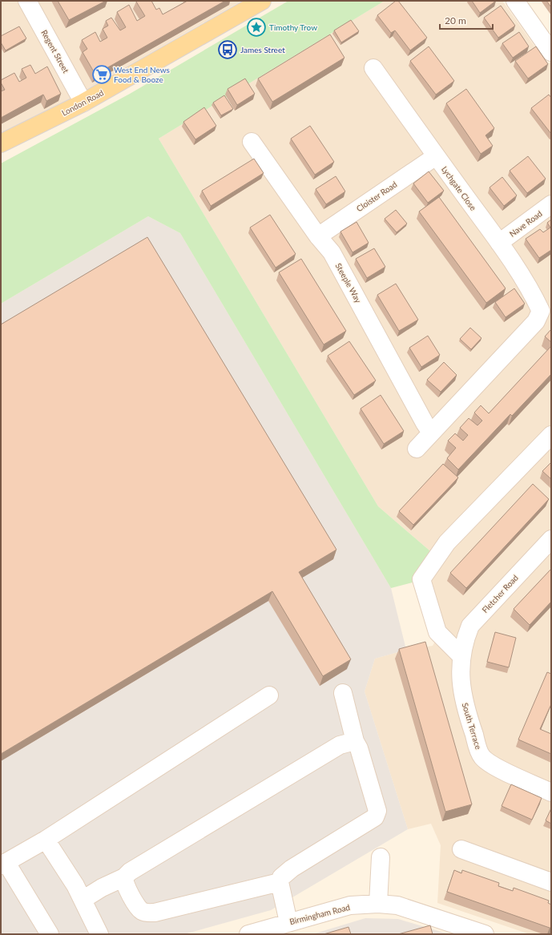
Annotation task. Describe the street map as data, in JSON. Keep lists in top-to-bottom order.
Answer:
{
  "streets": {
    "main road": ["London Road"],
    "street": [
      "Regent Street",
      "Lychgate Close",
      "Cloister Road",
      "Nave Road",
      "Steeple Way",
      "Fletcher Road",
      "South Terrace",
      "Birmingham Road"
    ]
  },
  "crossings": [
    ["Regent Street", "London Road"],
    ["Lychgate Close", "Cloister Road"],
    ["Lychgate Close", "Nave Road"],
    ["Lychgate Close", "Steeple Way"],
    ["Cloister Road", "Steeple Way"],
    ["Fletcher Road", "South Terrace"]
  ],
  "places": {
    "place": ["Timothy Trow"],
    "bus stop": ["James Street"],
    "supermarket": ["West End News Food & Booze"]
  },
  "scale_bar": "20 m"
}
